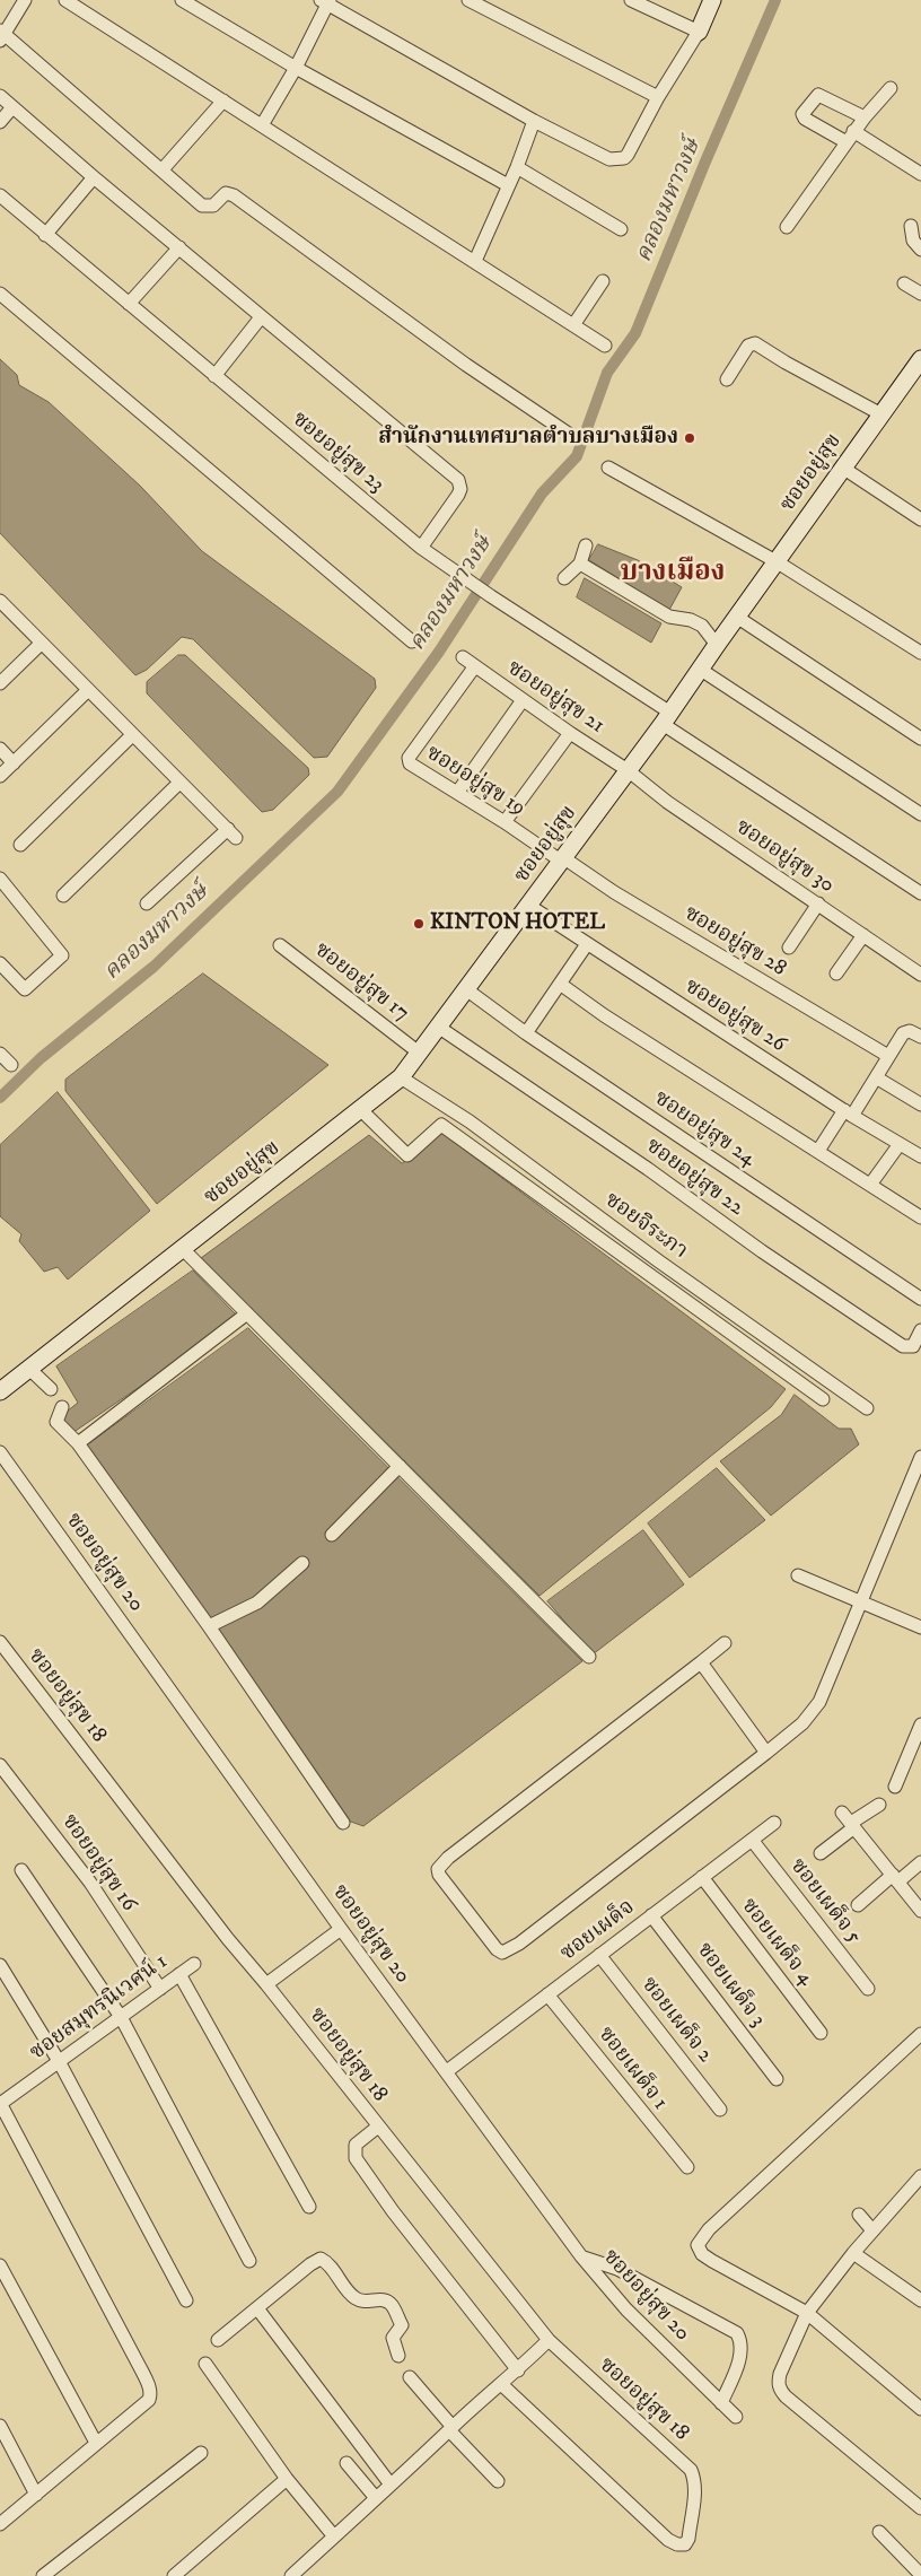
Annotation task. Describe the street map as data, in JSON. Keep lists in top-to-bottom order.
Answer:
{
  "streets": {
    "street": [
      "ซอยอยู่สุข 23",
      "ซอยอยู่สุข",
      "ซอยอยู่สุข 21",
      "ซอยอยู่สุข 19",
      "ซอยอยู่สุข 30",
      "ซอยอยู่สุข 28",
      "ซอยอยู่สุข 17",
      "ซอยอยู่สุข 26",
      "ซอยอยู่สุข 24",
      "ซอยอยู่สุข 22",
      "ซอยจิระภา",
      "ซอยอยู่สุข 20",
      "ซอยอยู่สุข 18",
      "ซอยอยู่สุข 16",
      "ซอยเผด็จ 5",
      "ซอยเผด็จ",
      "ซอยเผด็จ 4",
      "ซอยเผด็จ 3",
      "ซอยสมุทรนิเวศน์ 1",
      "ซอยเผด็จ 2",
      "ซอยเผด็จ 1"
    ]
  },
  "crossings": [
    ["ซอยอยู่สุข 23", "ซอยอยู่สุข"],
    ["ซอยอยู่สุข", "ซอยอยู่สุข 21"],
    ["ซอยอยู่สุข", "ซอยอยู่สุข 19"],
    ["ซอยอยู่สุข", "ซอยอยู่สุข 30"],
    ["ซอยอยู่สุข", "ซอยอยู่สุข 28"],
    ["ซอยอยู่สุข", "ซอยอยู่สุข 17"],
    ["ซอยอยู่สุข", "ซอยอยู่สุข 26"],
    ["ซอยอยู่สุข", "ซอยอยู่สุข 24"],
    ["ซอยอยู่สุข", "ซอยอยู่สุข 22"],
    ["ซอยอยู่สุข", "ซอยจิระภา"],
    ["ซอยอยู่สุข 21", "ซอยอยู่สุข 19"],
    ["ซอยอยู่สุข 21", "ซอยอยู่สุข 30"],
    ["ซอยอยู่สุข 19", "ซอยอยู่สุข 28"],
    ["ซอยอยู่สุข 20", "ซอยเผด็จ"],
    ["ซอยอยู่สุข 16", "ซอยสมุทรนิเวศน์ 1"],
    ["ซอยเผด็จ 5", "ซอยเผด็จ"],
    ["ซอยเผด็จ", "ซอยเผด็จ 4"],
    ["ซอยเผด็จ", "ซอยเผด็จ 3"],
    ["ซอยเผด็จ", "ซอยเผด็จ 2"],
    ["ซอยเผด็จ", "ซอยเผด็จ 1"]
  ],
  "districts": ["บางเมือง"],
  "water": ["คลองมหาวงษ์"],
  "places": ["สำนักงานเทศบาลตำบลบางเมือง", "KINTON HOTEL"]
}
